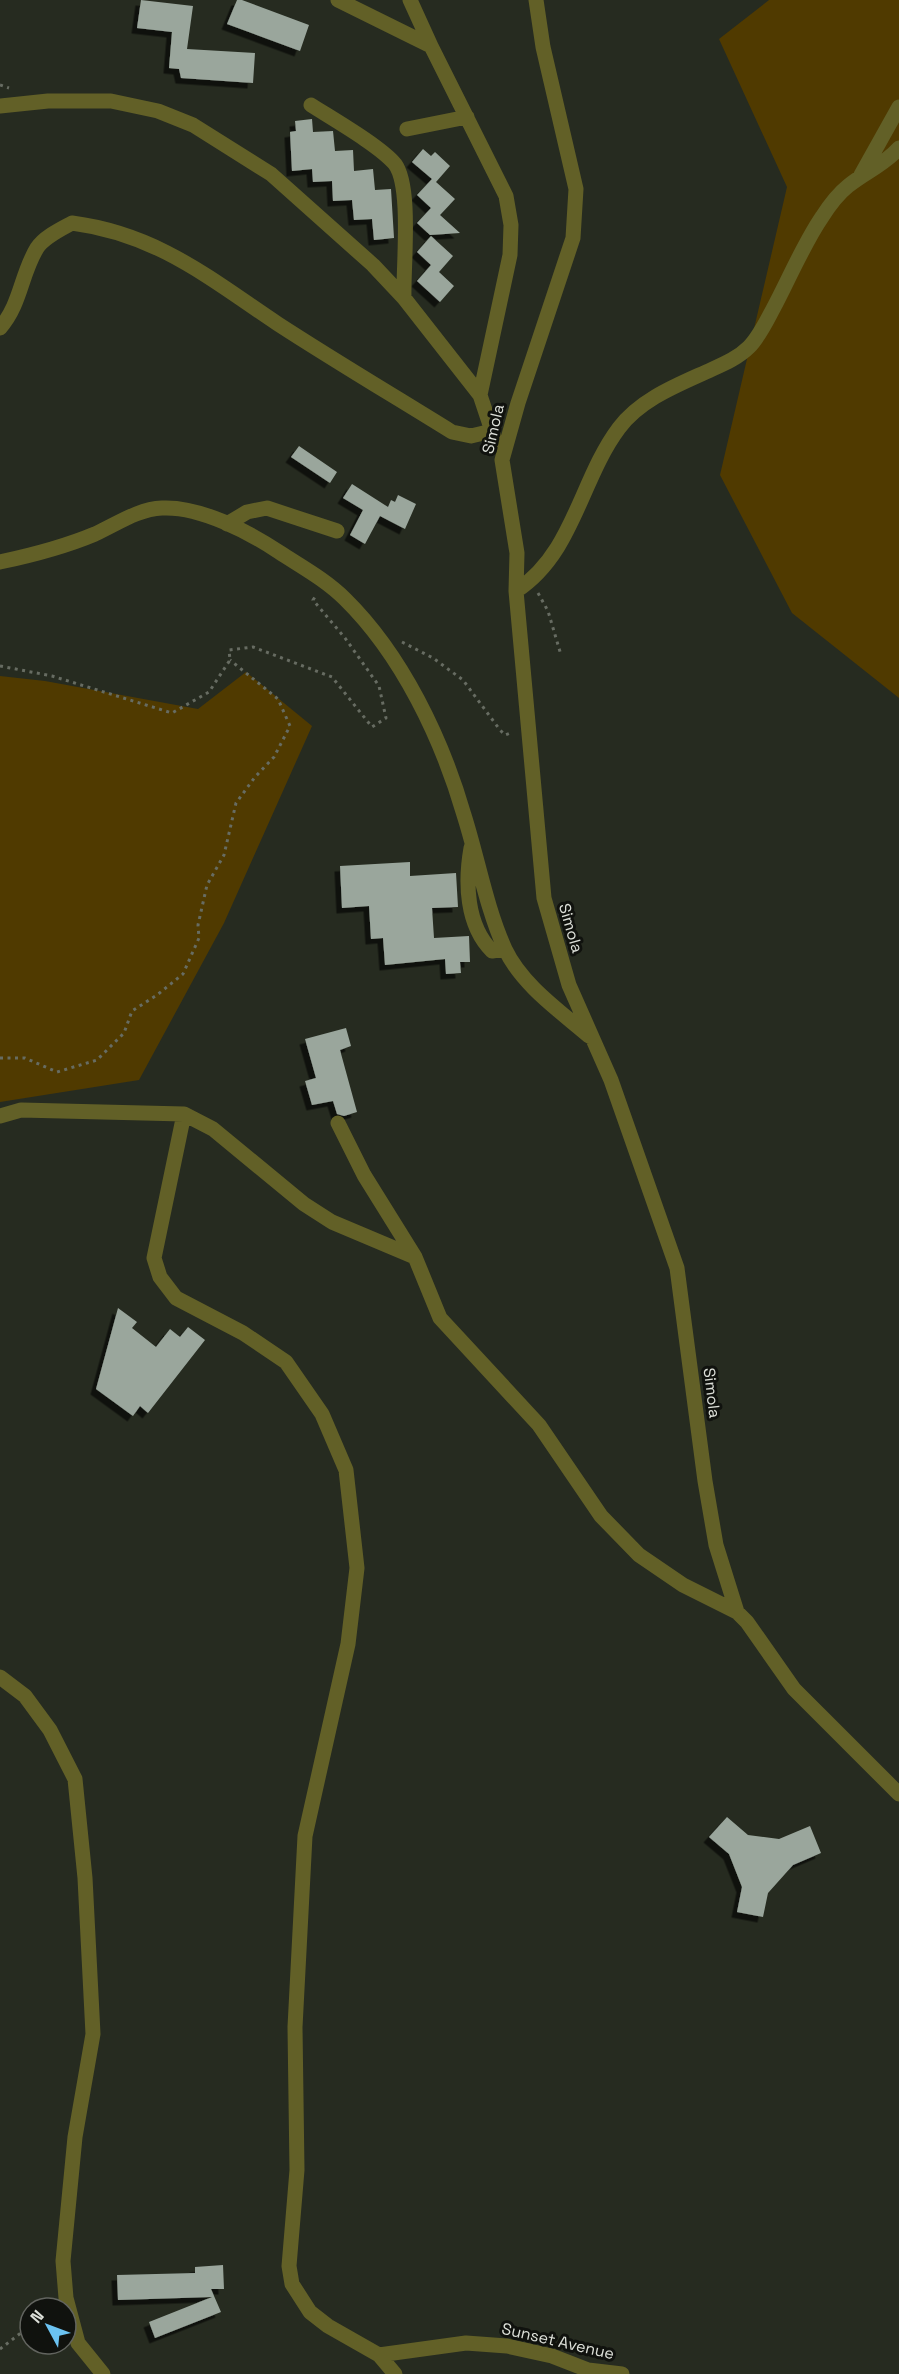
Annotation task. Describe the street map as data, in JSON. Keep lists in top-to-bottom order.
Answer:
{
  "streets": {
    "street": ["Simola", "Sunset Avenue"]
  },
  "north": "top left"
}
